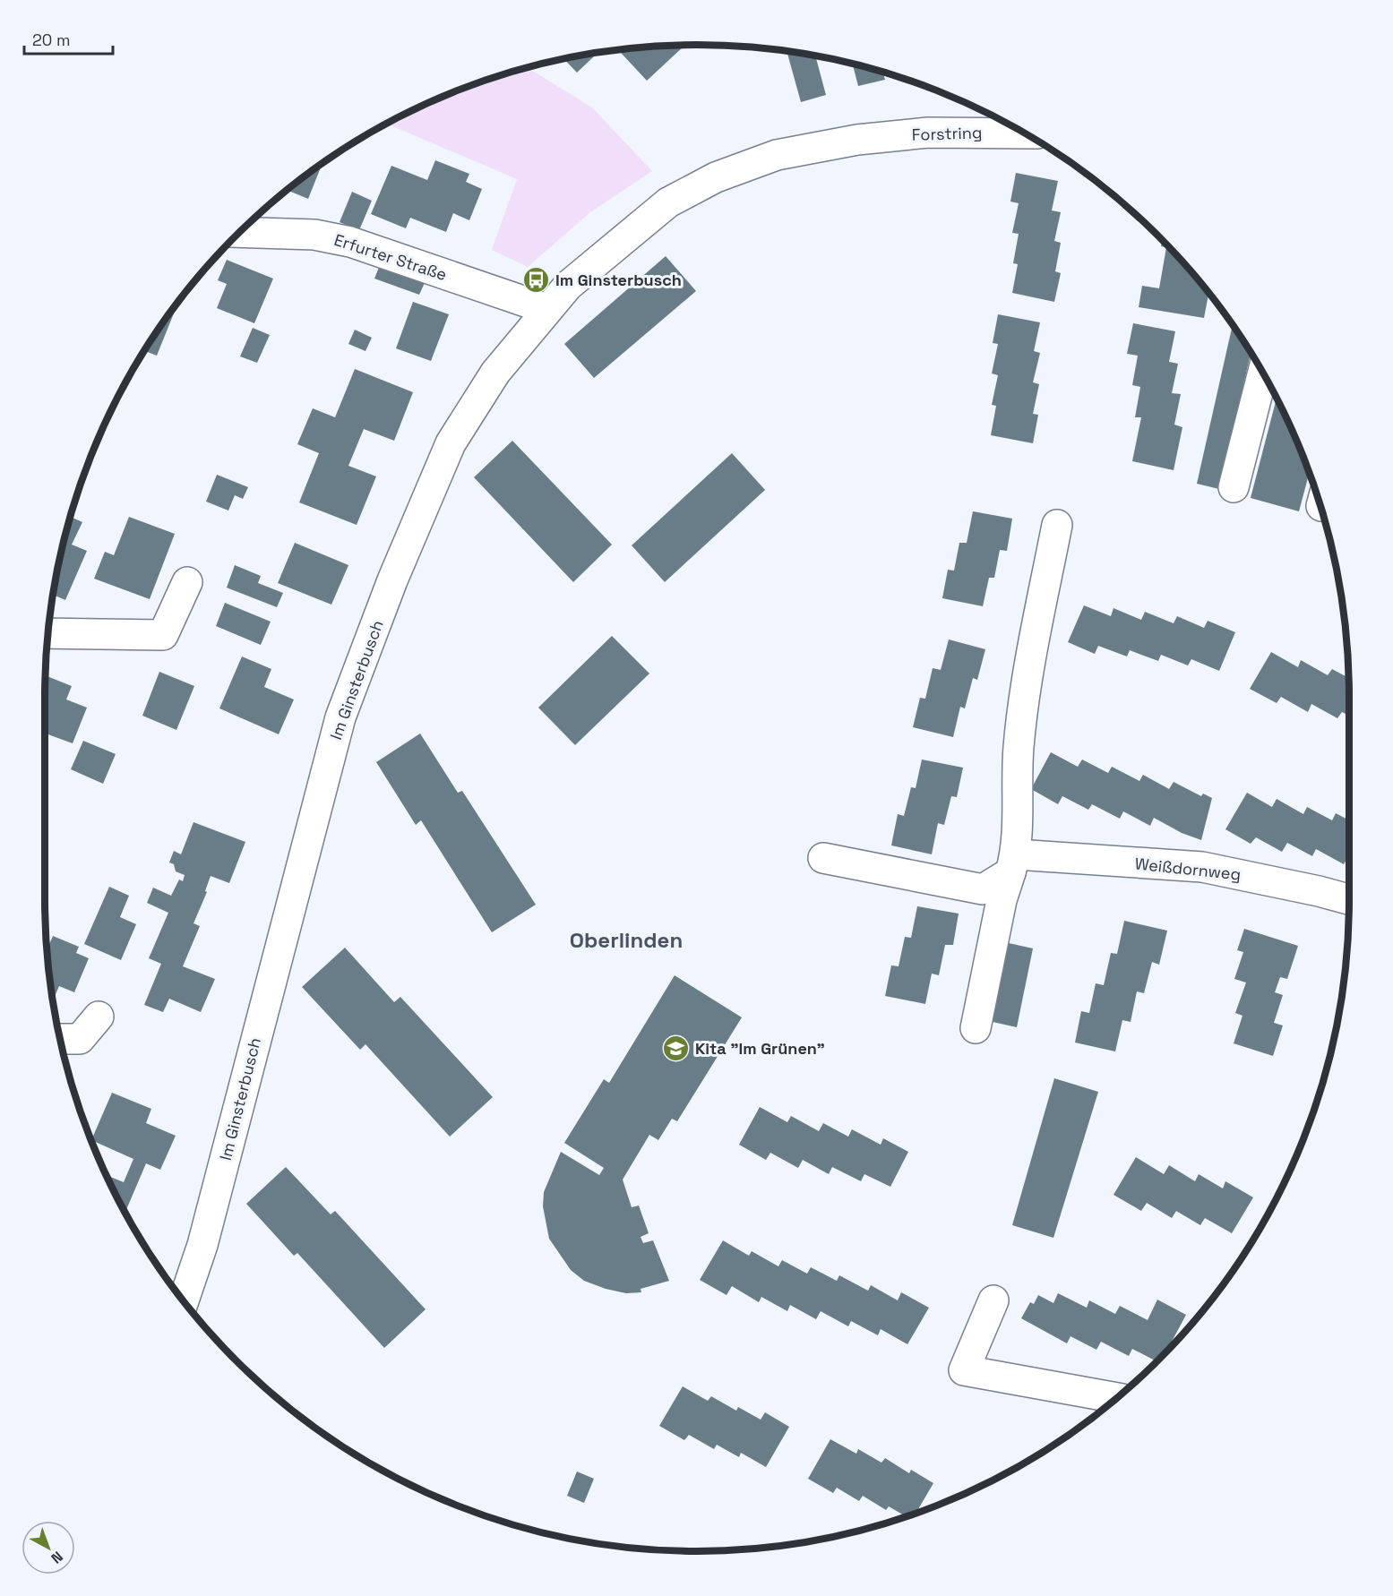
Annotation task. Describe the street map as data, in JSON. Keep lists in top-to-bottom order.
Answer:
{
  "streets": {
    "street": [
      "Forstring",
      "Erfurter Straße",
      "Im Ginsterbusch",
      "Weißdornweg"
    ]
  },
  "crossings": [
    ["Forstring", "Im Ginsterbusch"],
    ["Erfurter Straße", "Im Ginsterbusch"]
  ],
  "districts": ["Oberlinden"],
  "places": {
    "bus stop": ["Im Ginsterbusch"],
    "school or university": ["Kita \"Im Grünen\""]
  },
  "scale_bar": "20 m",
  "north": "bottom right"
}
